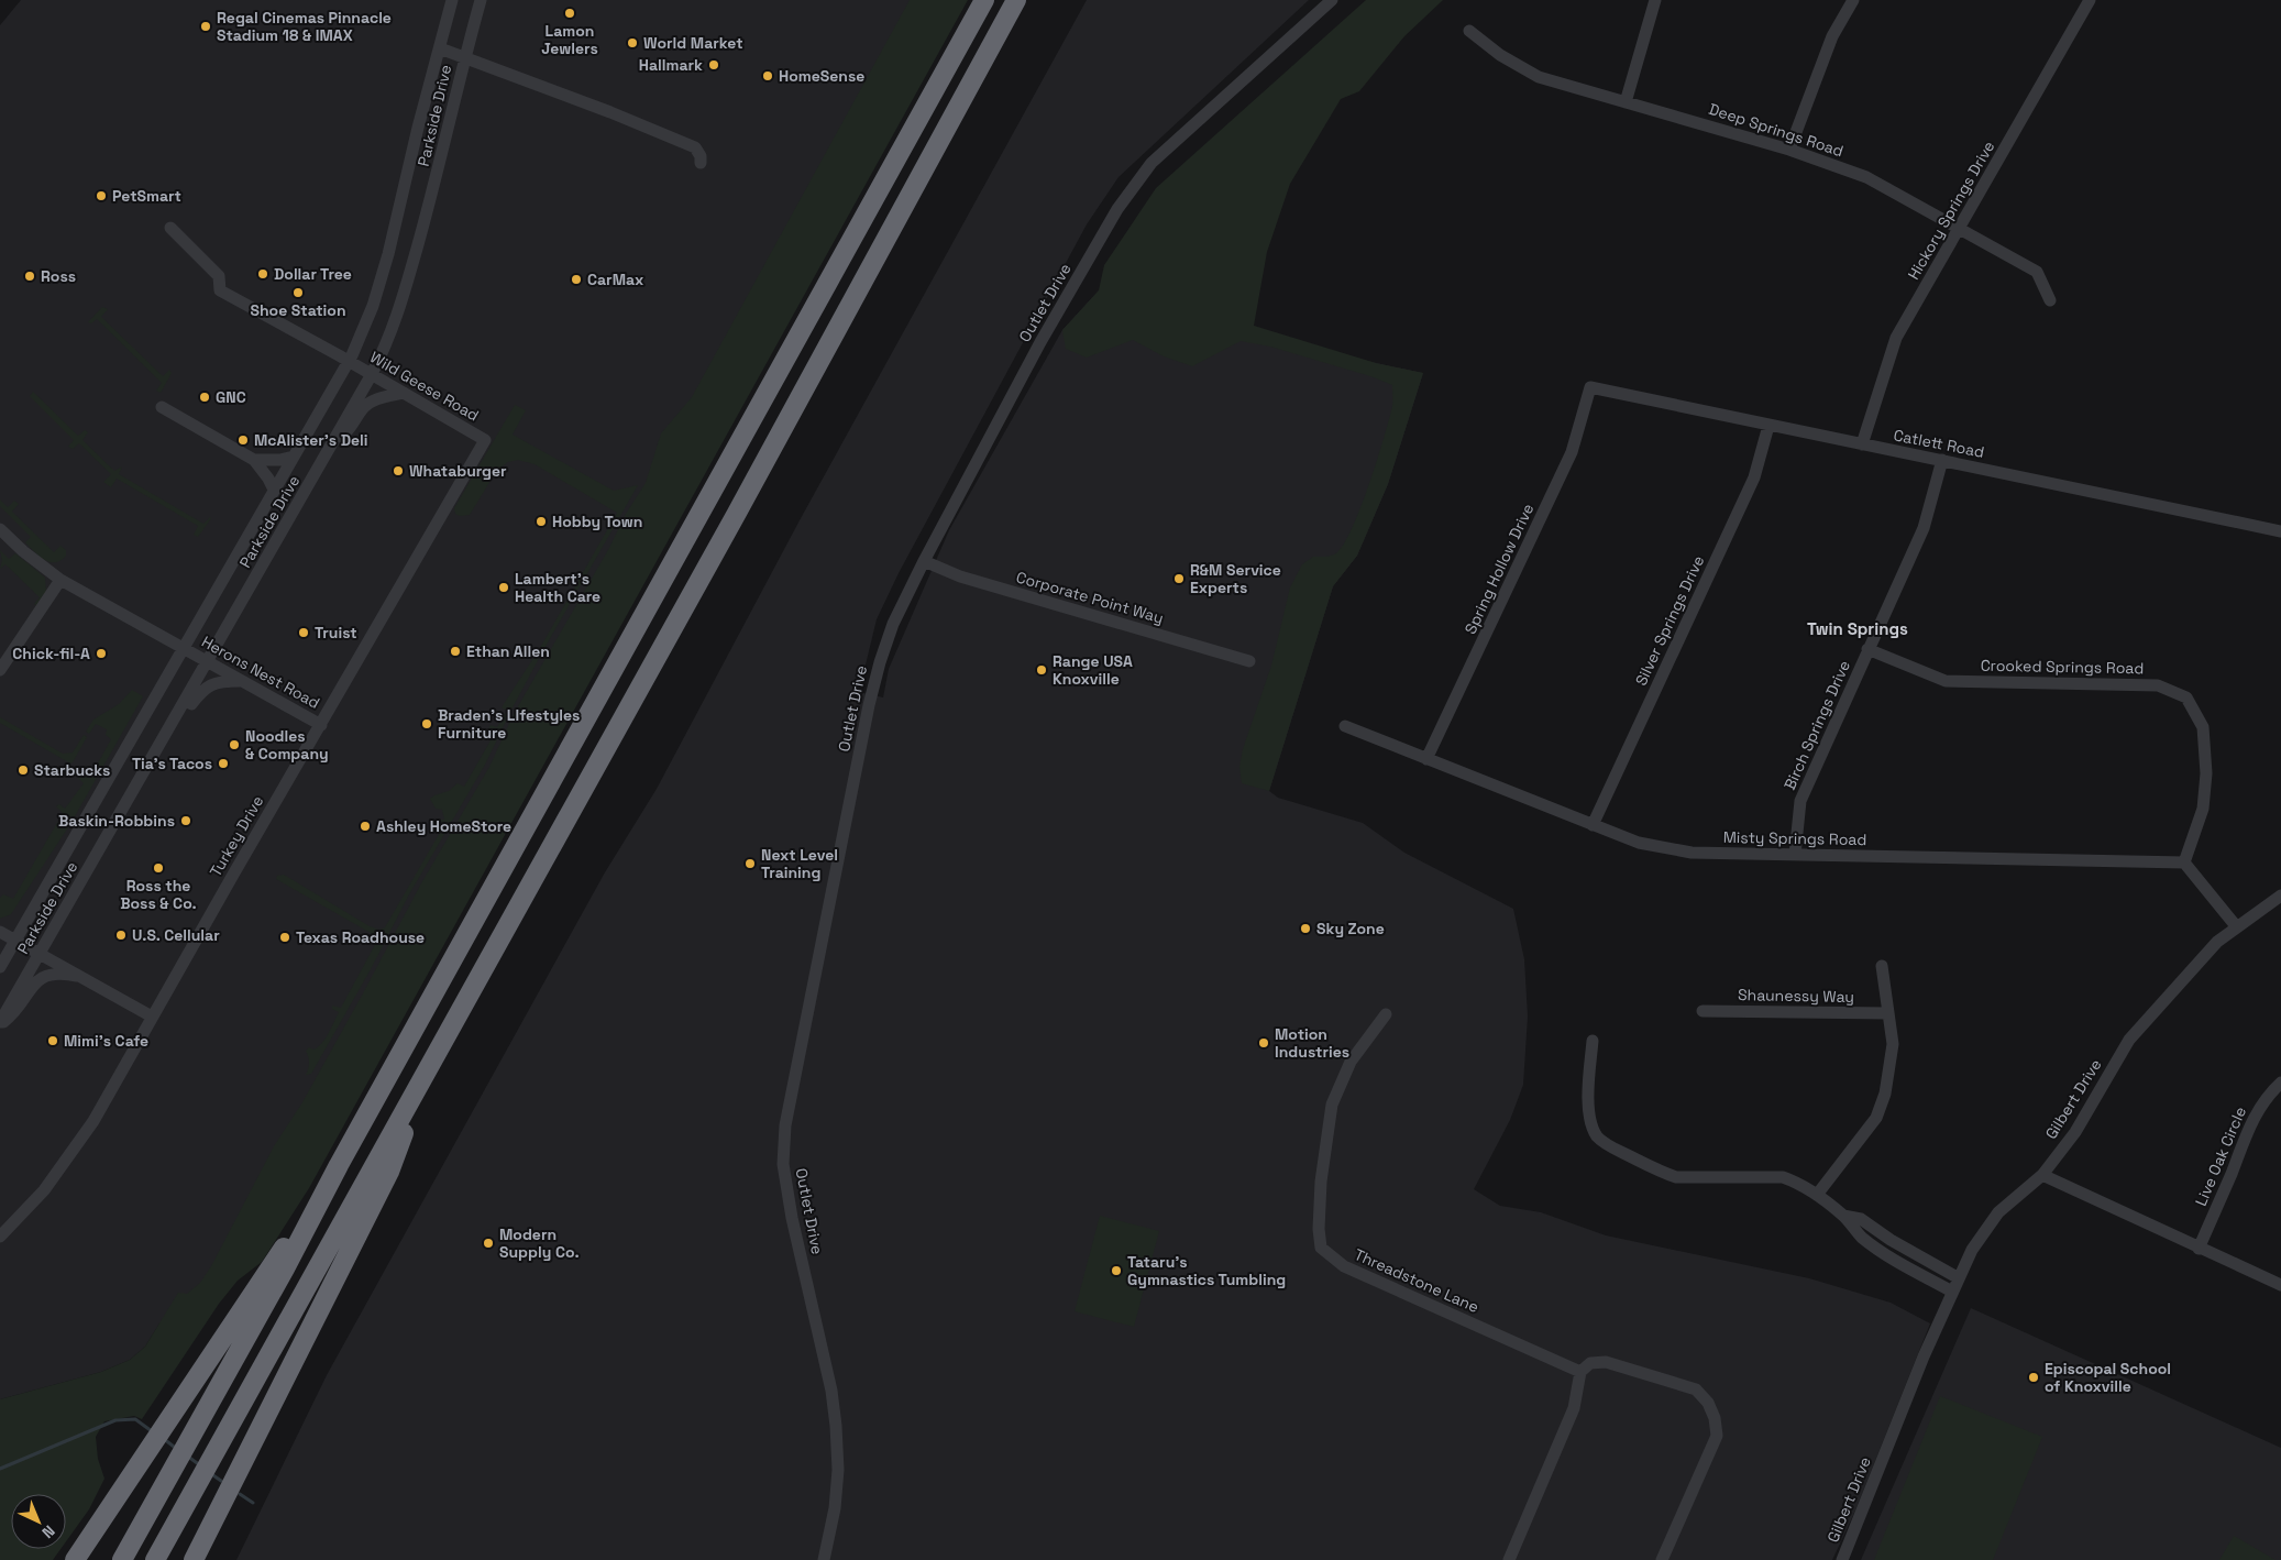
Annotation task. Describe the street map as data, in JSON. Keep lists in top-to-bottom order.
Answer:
{
  "streets": {
    "street": [
      "Parkside Drive",
      "Deep Springs Road",
      "Hickory Springs Drive",
      "Outlet Drive",
      "Wild Geese Road",
      "Catlett Road",
      "Spring Hollow Drive",
      "Corporate Point Way",
      "Silver Springs Drive",
      "Crooked Springs Road",
      "Herons Nest Road",
      "Birch Springs Drive",
      "Turkey Drive",
      "Misty Springs Road",
      "Shaunessy Way",
      "Gilbert Drive",
      "Live Oak Circle",
      "Threadstone Lane"
    ]
  },
  "crossings": [
    ["Parkside Drive", "Wild Geese Road"],
    ["Parkside Drive", "Herons Nest Road"],
    ["Deep Springs Road", "Hickory Springs Drive"],
    ["Hickory Springs Drive", "Catlett Road"],
    ["Outlet Drive", "Corporate Point Way"],
    ["Wild Geese Road", "Turkey Drive"],
    ["Catlett Road", "Spring Hollow Drive"],
    ["Catlett Road", "Silver Springs Drive"],
    ["Catlett Road", "Birch Springs Drive"],
    ["Spring Hollow Drive", "Misty Springs Road"],
    ["Silver Springs Drive", "Misty Springs Road"],
    ["Crooked Springs Road", "Birch Springs Drive"],
    ["Crooked Springs Road", "Misty Springs Road"],
    ["Herons Nest Road", "Turkey Drive"],
    ["Birch Springs Drive", "Misty Springs Road"]
  ],
  "districts": ["Twin Springs"],
  "places": [
    "Lamon Jewlers",
    "Regal Cinemas Pinnacle Stadium 18 & IMAX",
    "World Market",
    "Hallmark",
    "HomeSense",
    "PetSmart",
    "Dollar Tree",
    "Ross",
    "CarMax",
    "Shoe Station",
    "GNC",
    "McAlister's Deli",
    "Whataburger",
    "Hobby Town",
    "R&M Service Experts",
    "Lambert's Health Care",
    "Truist",
    "Ethan Allen",
    "Chick-fil-A",
    "Range USA Knoxville",
    "Braden's LIfestyles Furniture",
    "Noodles & Company",
    "Tia's Tacos",
    "Starbucks",
    "Baskin-Robbins",
    "Ashley HomeStore",
    "Next Level Training",
    "Ross the Boss & Co.",
    "Sky Zone",
    "U.S. Cellular",
    "Texas Roadhouse",
    "Mimi's Cafe",
    "Motion Industries",
    "Modern Supply Co.",
    "Tataru's Gymnastics Tumbling",
    "Episcopal School of Knoxville"
  ],
  "north": "bottom right"
}
